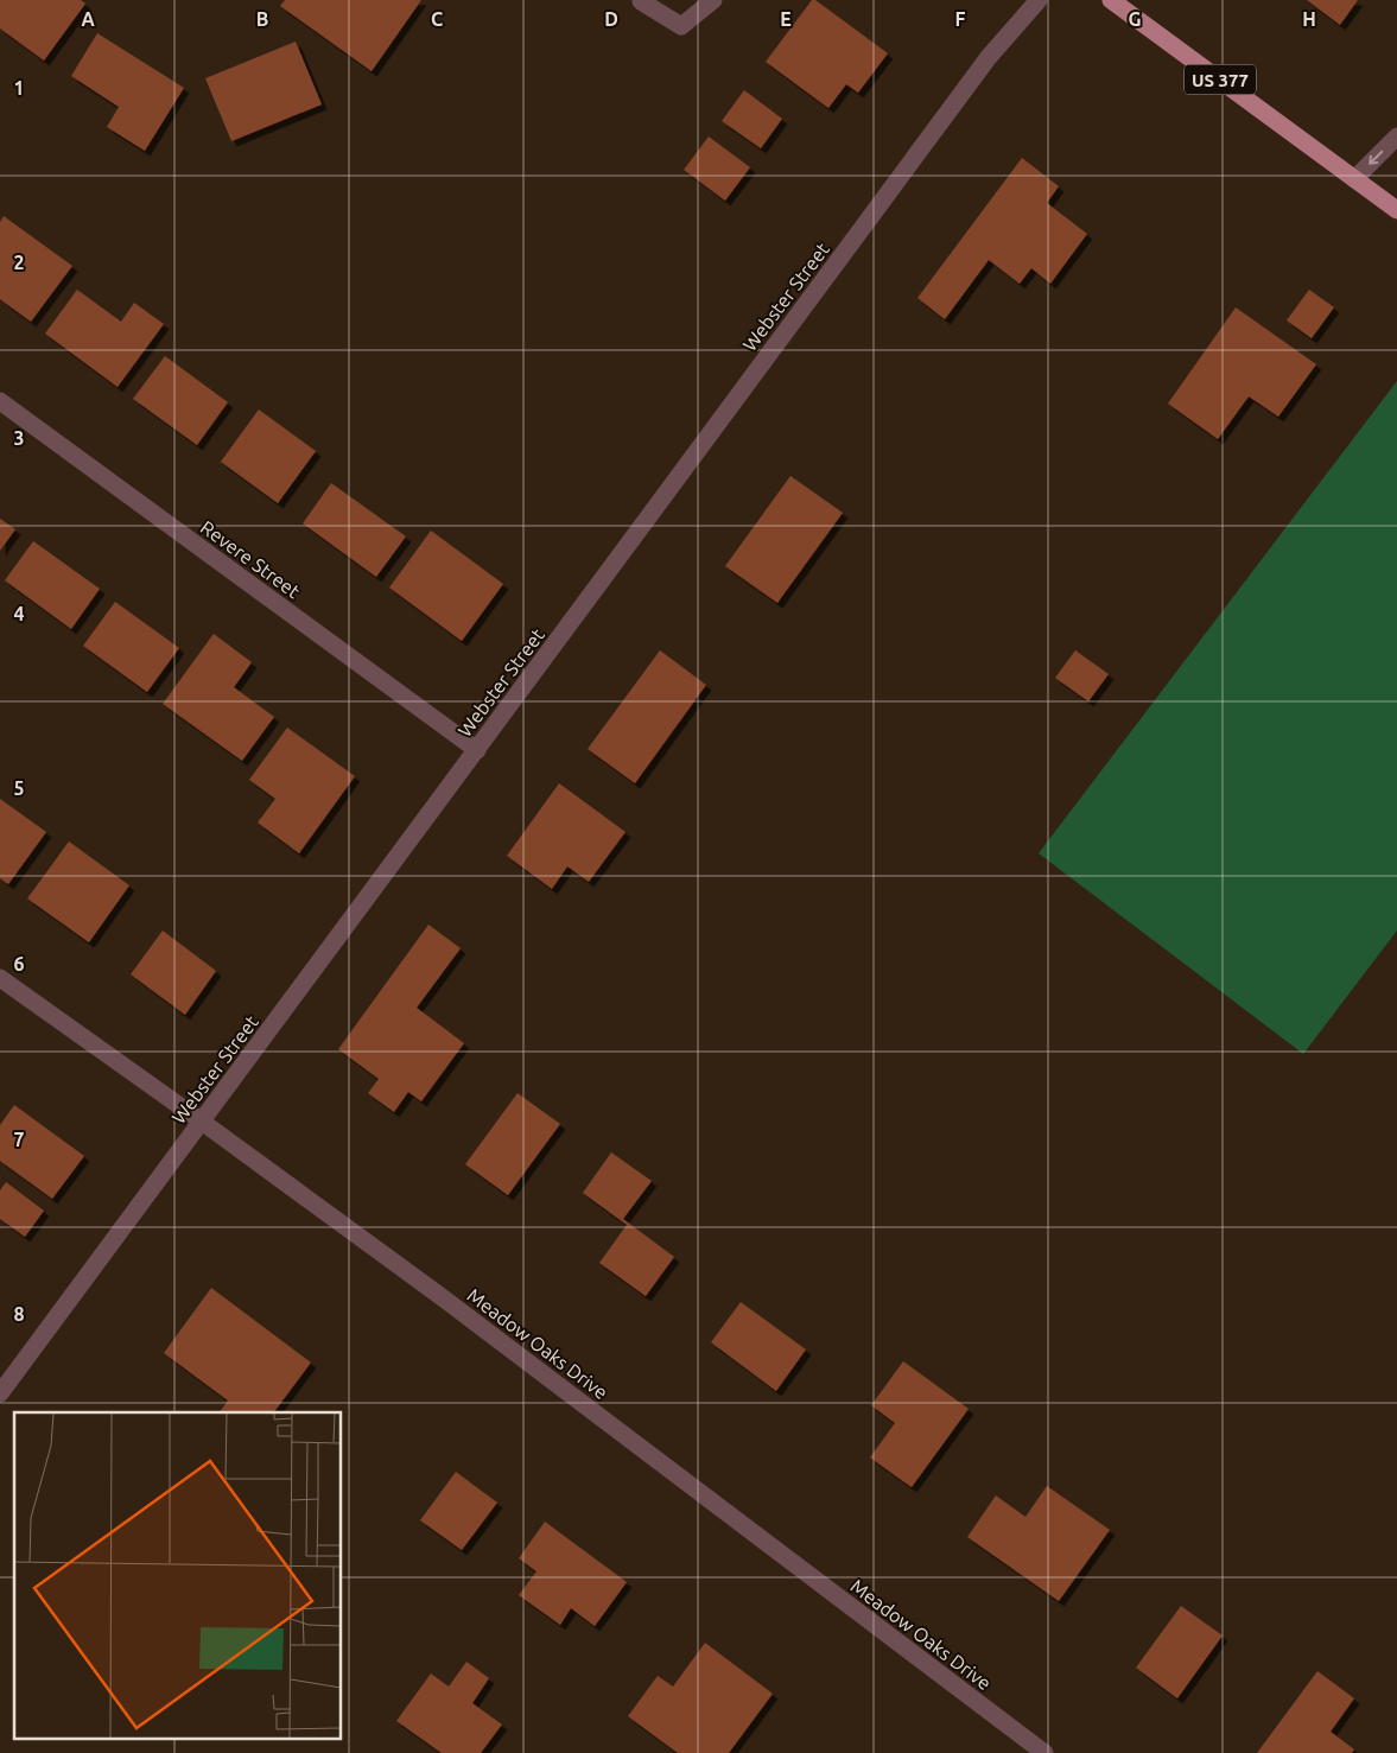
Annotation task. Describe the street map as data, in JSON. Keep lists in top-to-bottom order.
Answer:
{
  "streets": {
    "main road": ["US 377"],
    "street": ["Webster Street", "Revere Street", "Meadow Oaks Drive"]
  },
  "crossings": [
    ["Webster Street", "Revere Street"],
    ["Webster Street", "Meadow Oaks Drive"]
  ],
  "grid": {
    "columns": [
      "A",
      "B",
      "C",
      "D",
      "E",
      "F",
      "G",
      "H"
    ],
    "rows": [
      "1",
      "2",
      "3",
      "4",
      "5",
      "6",
      "7",
      "8"
    ]
  }
}
